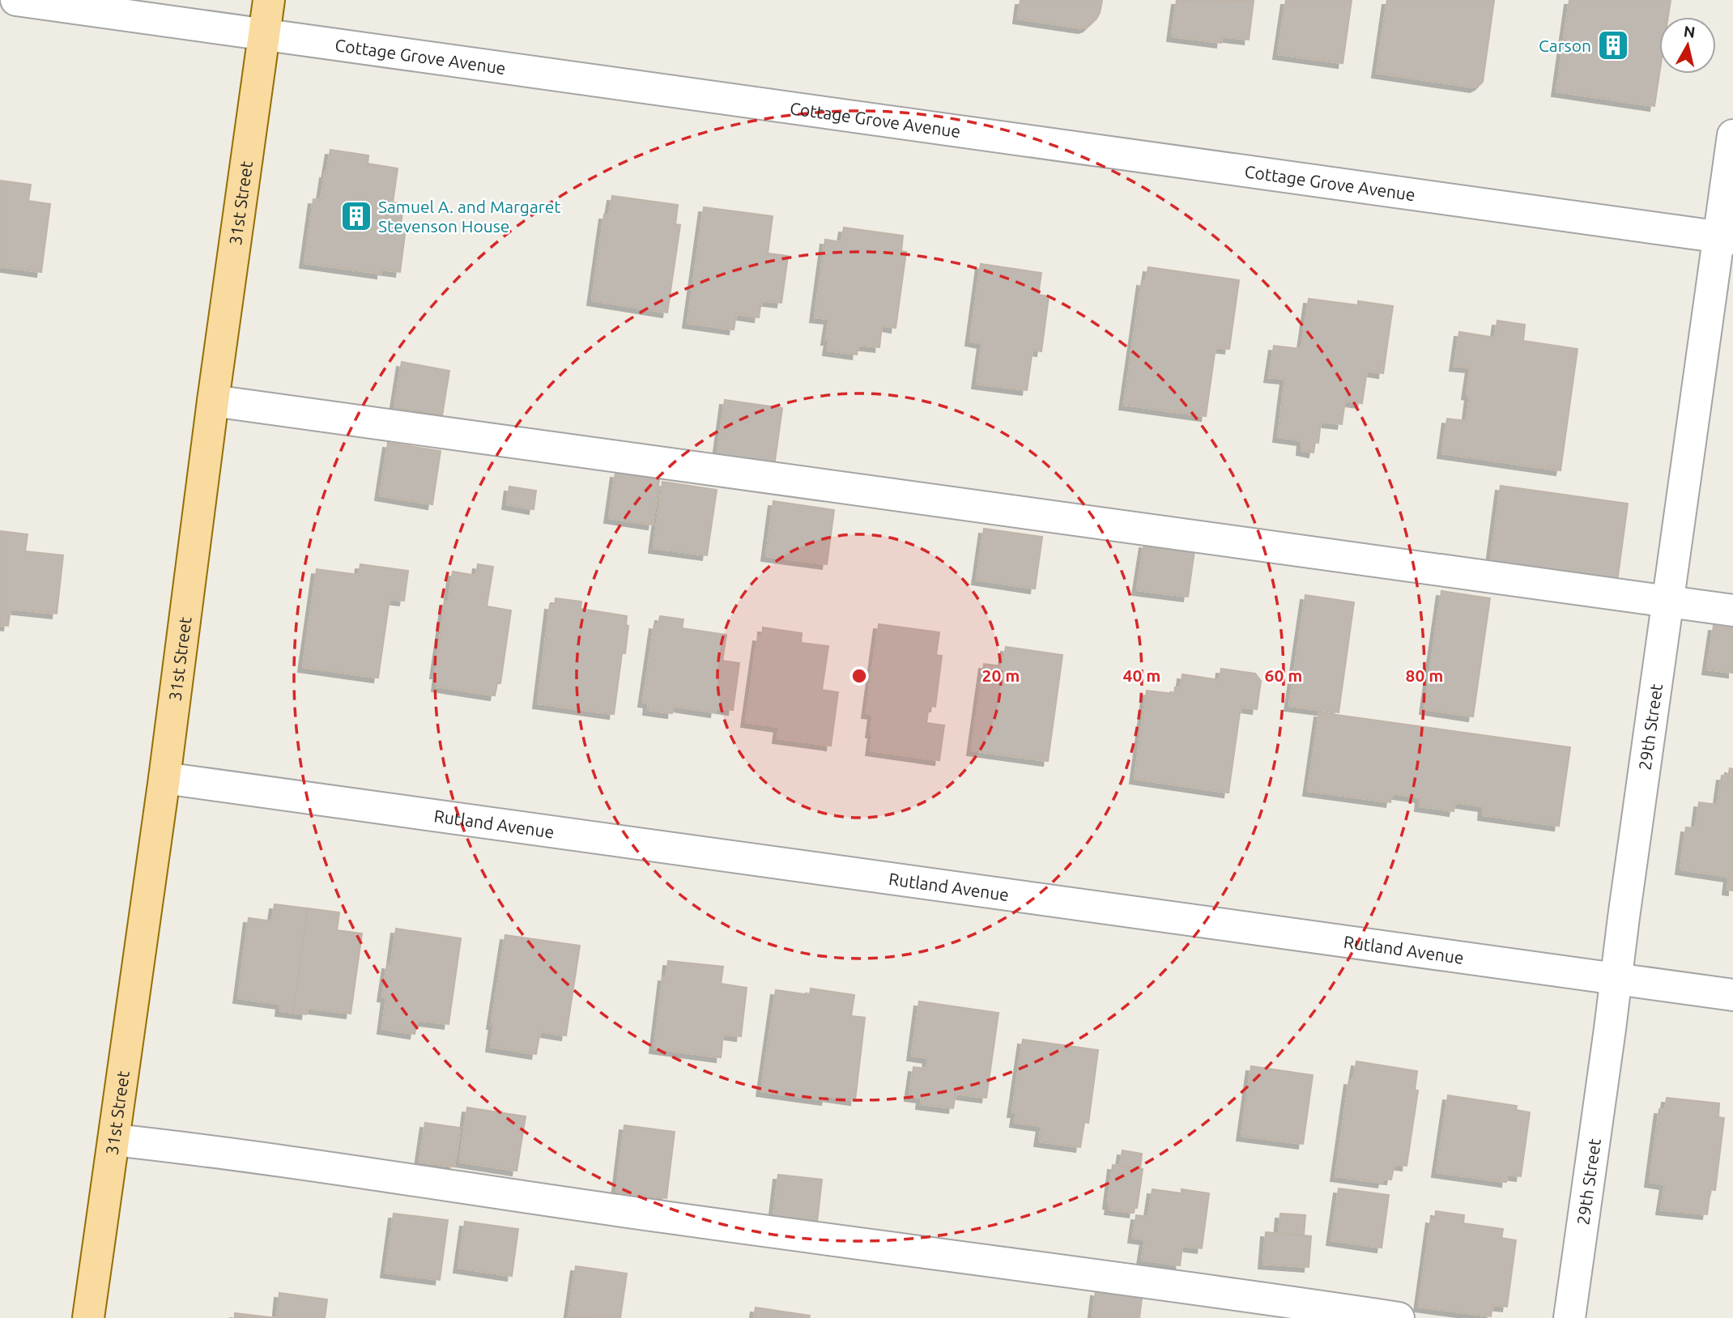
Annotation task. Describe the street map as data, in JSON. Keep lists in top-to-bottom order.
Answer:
{
  "streets": {
    "main road": ["31st Street"],
    "street": ["Cottage Grove Avenue", "29th Street", "Rutland Avenue"]
  },
  "crossings": [
    ["Cottage Grove Avenue", "31st Street"],
    ["Cottage Grove Avenue", "29th Street"],
    ["31st Street", "Rutland Avenue"],
    ["29th Street", "Rutland Avenue"]
  ],
  "places": {
    "building": ["Carson", "Samuel A. and Margaret Stevenson House"]
  },
  "north": "top",
  "rings": [
    "20 m",
    "40 m",
    "60 m",
    "80 m"
  ]
}
